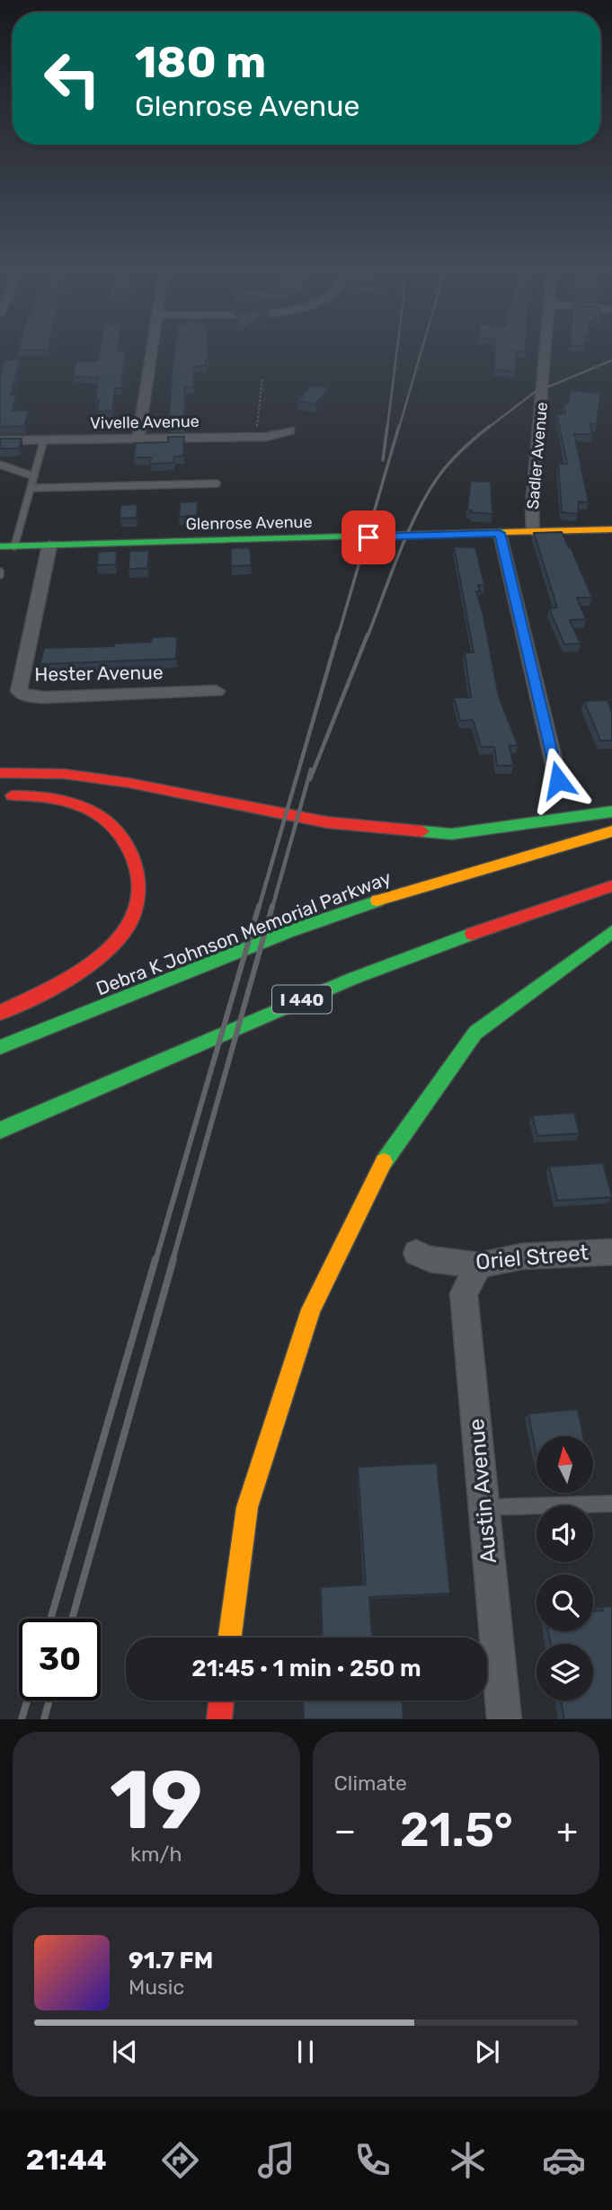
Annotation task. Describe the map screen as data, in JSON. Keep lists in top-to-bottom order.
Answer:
{
  "streets": {
    "main road": ["Glenrose Avenue", "Debra K Johnson Memorial Parkway", "I 440"],
    "street": [
      "Vivelle Avenue",
      "Sadler Avenue",
      "Hester Avenue",
      "Oriel Street",
      "Austin Avenue"
    ]
  },
  "crossings": [
    ["Sadler Avenue", "Glenrose Avenue"],
    ["Glenrose Avenue", "Hester Avenue"],
    ["Oriel Street", "Austin Avenue"]
  ],
  "north": "top",
  "page": {
    "turn": ["180 m", "Glenrose Avenue"],
    "limit": "30",
    "trip": "21:45 · 1 min · 250 m",
    "tile": [
      ["19", "km/h"],
      "Climate"
    ],
    "heat": ["−", "21.5°", "+"],
    "song": ["91.7 FM", "Music"],
    "tabs": "21:44"
  }
}
